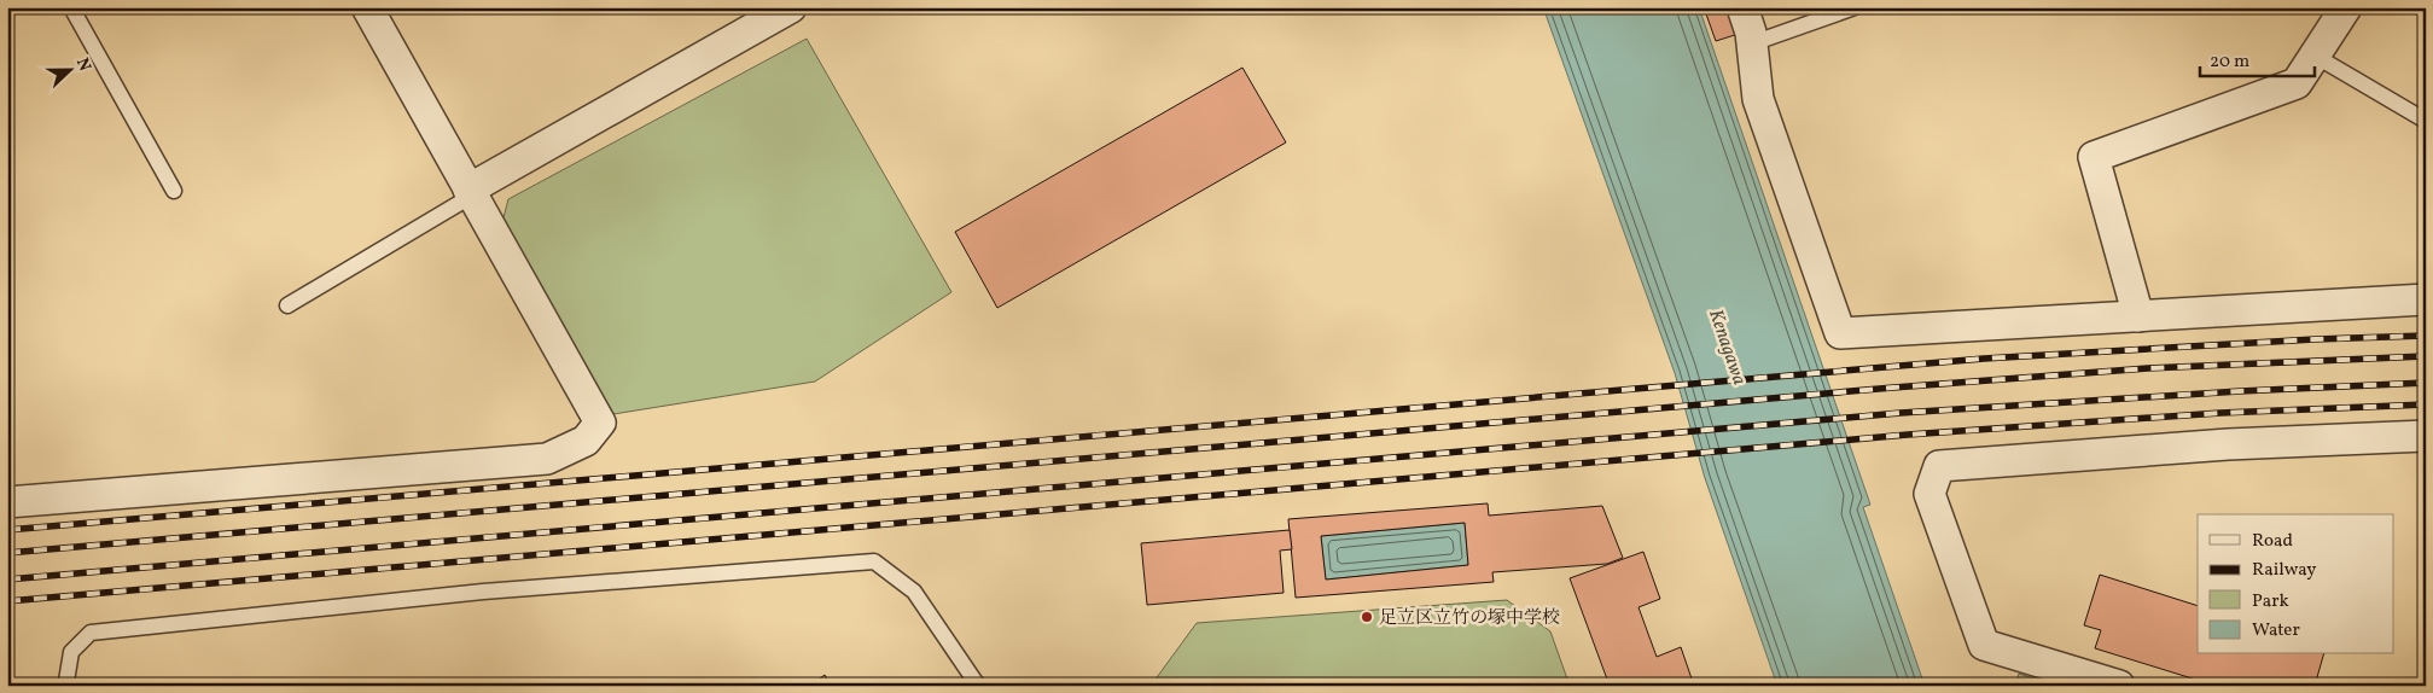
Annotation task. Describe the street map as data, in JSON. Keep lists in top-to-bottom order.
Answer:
{
  "water": ["Kenagawa"],
  "places": ["足立区立竹の塚中学校"],
  "legend": [
    "Road",
    "Railway",
    "Park",
    "Water"
  ],
  "scale_bar": "20 m",
  "north": "right"
}
